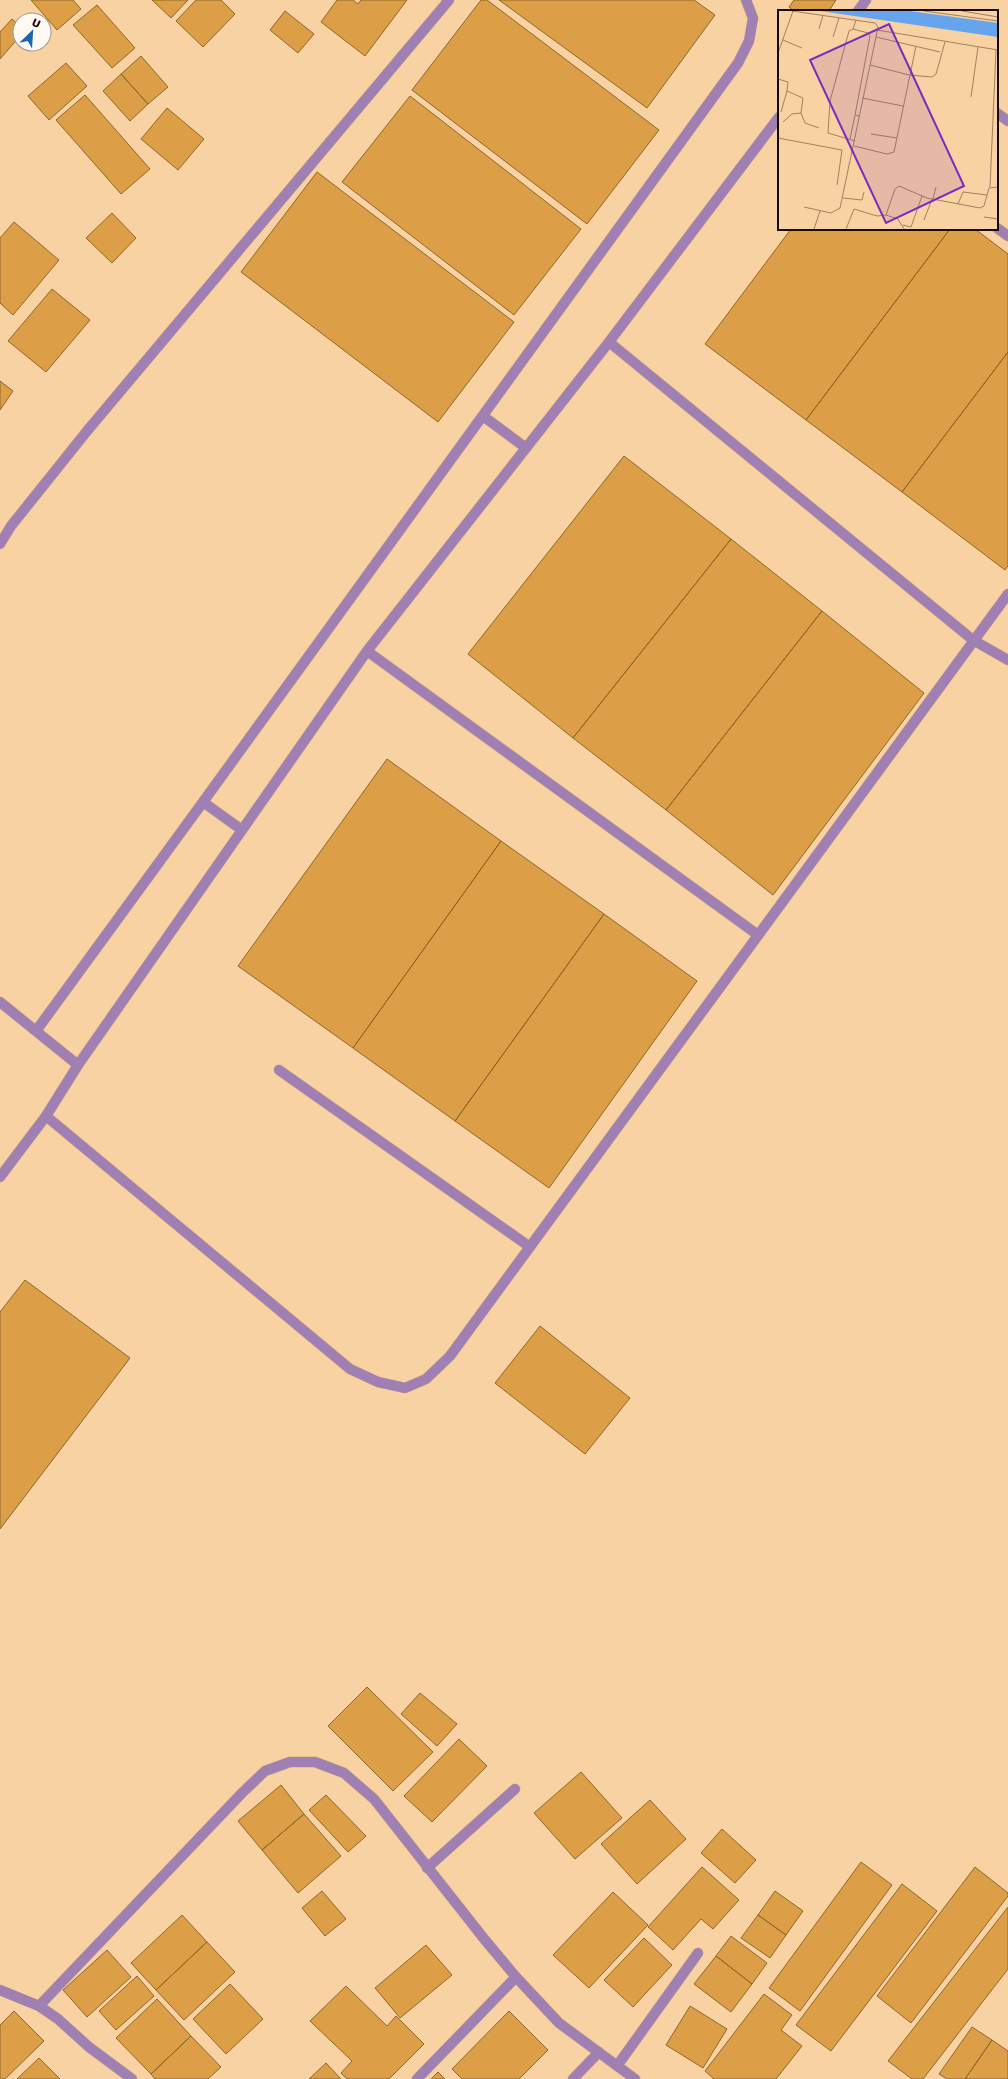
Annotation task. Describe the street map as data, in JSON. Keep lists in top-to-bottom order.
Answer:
{
  "north": "top right"
}
